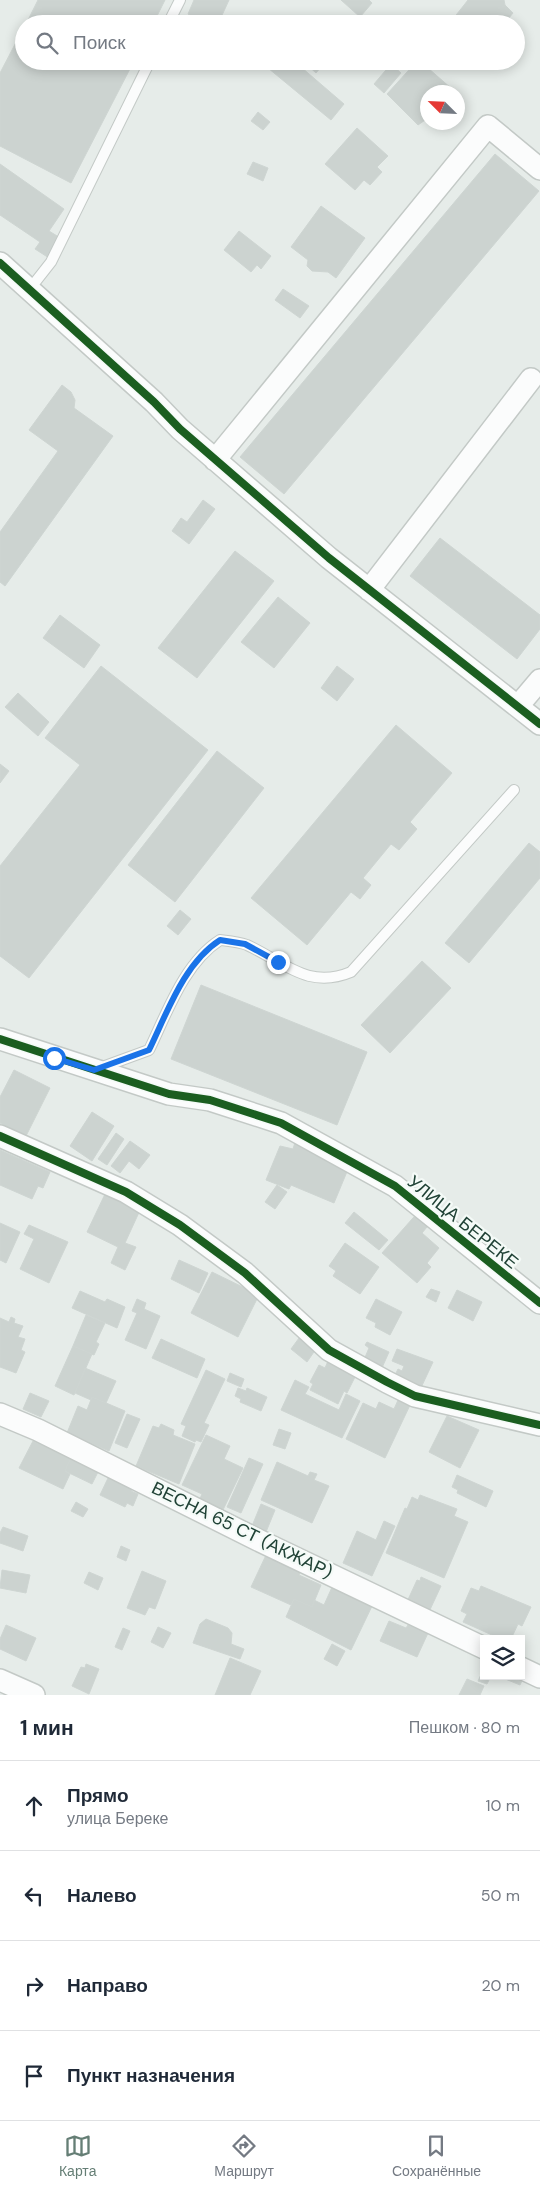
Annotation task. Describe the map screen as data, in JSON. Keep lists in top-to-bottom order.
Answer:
{
  "streets": {
    "street": ["УЛИЦА БЕРЕКЕ", "ВЕСНА 65 СТ (АКЖАР)"]
  },
  "north": "top left",
  "page": {
    "search": "Поиск",
    "heading": ["1 мин", "Пешком · 80 m"],
    "list": [
      ["Прямо", "улица Береке", "10 m"],
      ["Налево", "50 m"],
      ["Направо", "20 m"],
      "Пункт назначения"
    ],
    "nav": ["Карта", "Маршрут", "Сохранённые"]
  }
}
